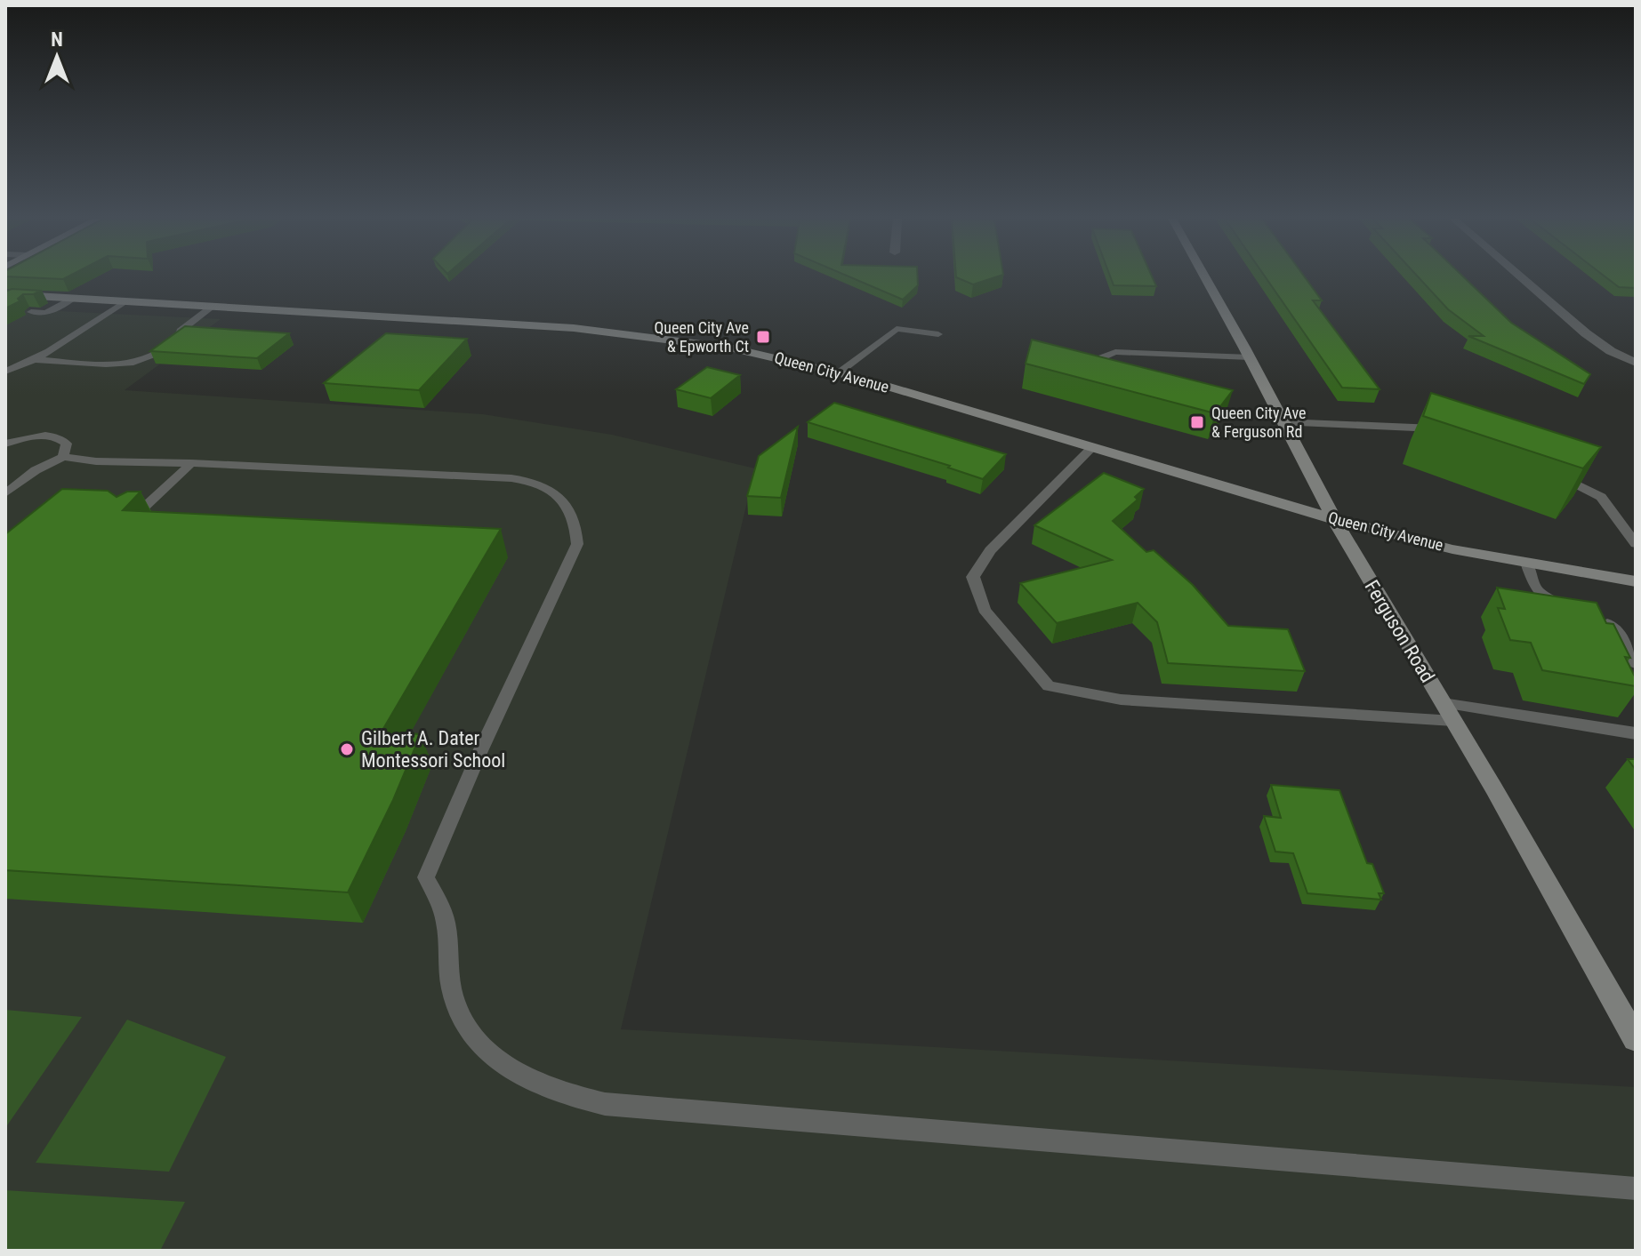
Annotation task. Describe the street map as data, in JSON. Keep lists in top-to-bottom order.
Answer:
{
  "streets": {
    "main road": ["Queen City Avenue", "Ferguson Road"]
  },
  "crossings": [
    ["Queen City Avenue", "Ferguson Road"]
  ],
  "places": {
    "transit": ["Queen City Ave & Epworth Ct", "Queen City Ave & Ferguson Rd"],
    "other": ["Gilbert A. Dater Montessori School"]
  },
  "north": "top"
}
